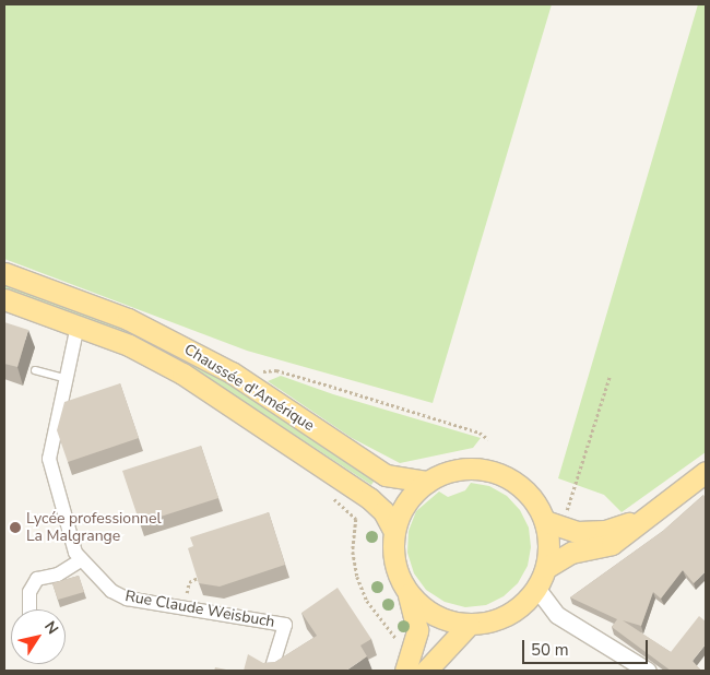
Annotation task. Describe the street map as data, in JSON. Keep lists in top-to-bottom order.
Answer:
{
  "streets": {
    "main road": ["Chaussée d'Amérique"],
    "street": ["Rue Claude Weisbuch"]
  },
  "crossings": [
    ["Chaussée d'Amérique", "Rue Claude Weisbuch"]
  ],
  "places": ["Lycée professionnel La Malgrange"],
  "scale_bar": "50 m",
  "north": "top right"
}
